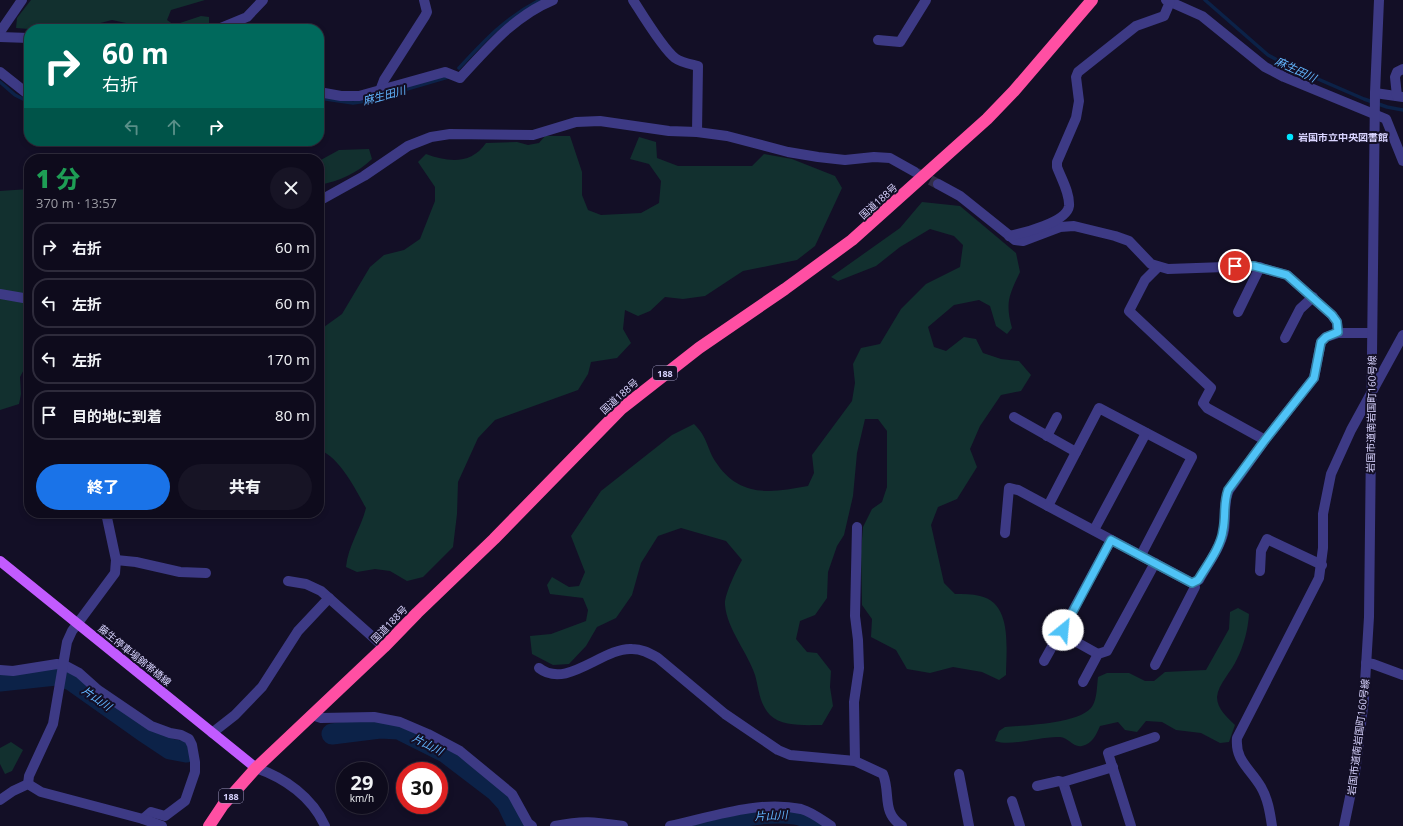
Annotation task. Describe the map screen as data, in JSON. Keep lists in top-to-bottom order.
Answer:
{
  "streets": {
    "highway": ["国道188号", "188"],
    "main road": ["藤生停車場錦帯橋線"],
    "street": ["岩国市道南岩国町160号線"]
  },
  "crossings": [
    ["国道188号", "藤生停車場錦帯橋線"]
  ],
  "water": ["麻生田川", "片山川"],
  "places": ["岩国市立中央図書館"],
  "page": {
    "turn": ["60 m", "右折"],
    "heading": ["1 分", "370 m · 13:57"],
    "list": [
      {
        "name": "右折",
        "value": "60 m"
      },
      {
        "name": "左折",
        "value": "60 m"
      },
      {
        "name": "左折",
        "value": "170 m"
      },
      {
        "name": "目的地に到着",
        "value": "80 m"
      }
    ],
    "buttons": ["終了", "共有"],
    "speed": "29 km/h",
    "limit": "30"
  }
}
